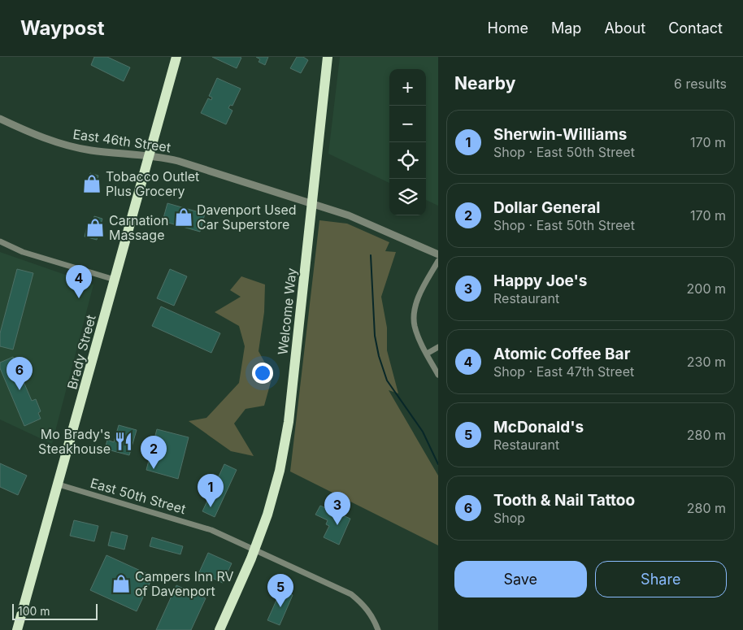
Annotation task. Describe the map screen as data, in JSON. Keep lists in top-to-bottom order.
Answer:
{
  "streets": {
    "highway": ["Welcome Way", "Brady Street"],
    "street": ["East 46th Street", "East 50th Street"]
  },
  "crossings": [
    ["East 46th Street", "Welcome Way"],
    ["East 46th Street", "Brady Street"],
    ["Welcome Way", "East 50th Street"],
    ["Brady Street", "East 50th Street"]
  ],
  "places": {
    "shop": [
      "Tobacco Outlet Plus Grocery",
      "Davenport Used Car Superstore",
      "Carnation Massage",
      "Campers Inn RV of Davenport"
    ],
    "restaurant": ["Mo Brady's Steakhouse"]
  },
  "scale_bar": "100 m",
  "page": {
    "header": "Waypost",
    "nav": [
      "Home",
      "Map",
      "About",
      "Contact"
    ],
    "heading": ["Nearby", "6 results"],
    "map_buttons": ["+", "−"],
    "list": [
      {
        "mark": "1",
        "name": "Sherwin-Williams",
        "note": "Shop · East 50th Street",
        "value": "170 m"
      },
      {
        "mark": "2",
        "name": "Dollar General",
        "note": "Shop · East 50th Street",
        "value": "170 m"
      },
      {
        "mark": "3",
        "name": "Happy Joe's",
        "note": "Restaurant",
        "value": "200 m"
      },
      {
        "mark": "4",
        "name": "Atomic Coffee Bar",
        "note": "Shop · East 47th Street",
        "value": "230 m"
      },
      {
        "mark": "5",
        "name": "McDonald's",
        "note": "Restaurant",
        "value": "280 m"
      },
      {
        "mark": "6",
        "name": "Tooth & Nail Tattoo",
        "note": "Shop",
        "value": "280 m"
      }
    ],
    "pins": [
      "4",
      "6",
      "2",
      "1",
      "3",
      "5"
    ],
    "buttons": ["Save", "Share"],
    "scale": "100 m"
  }
}
